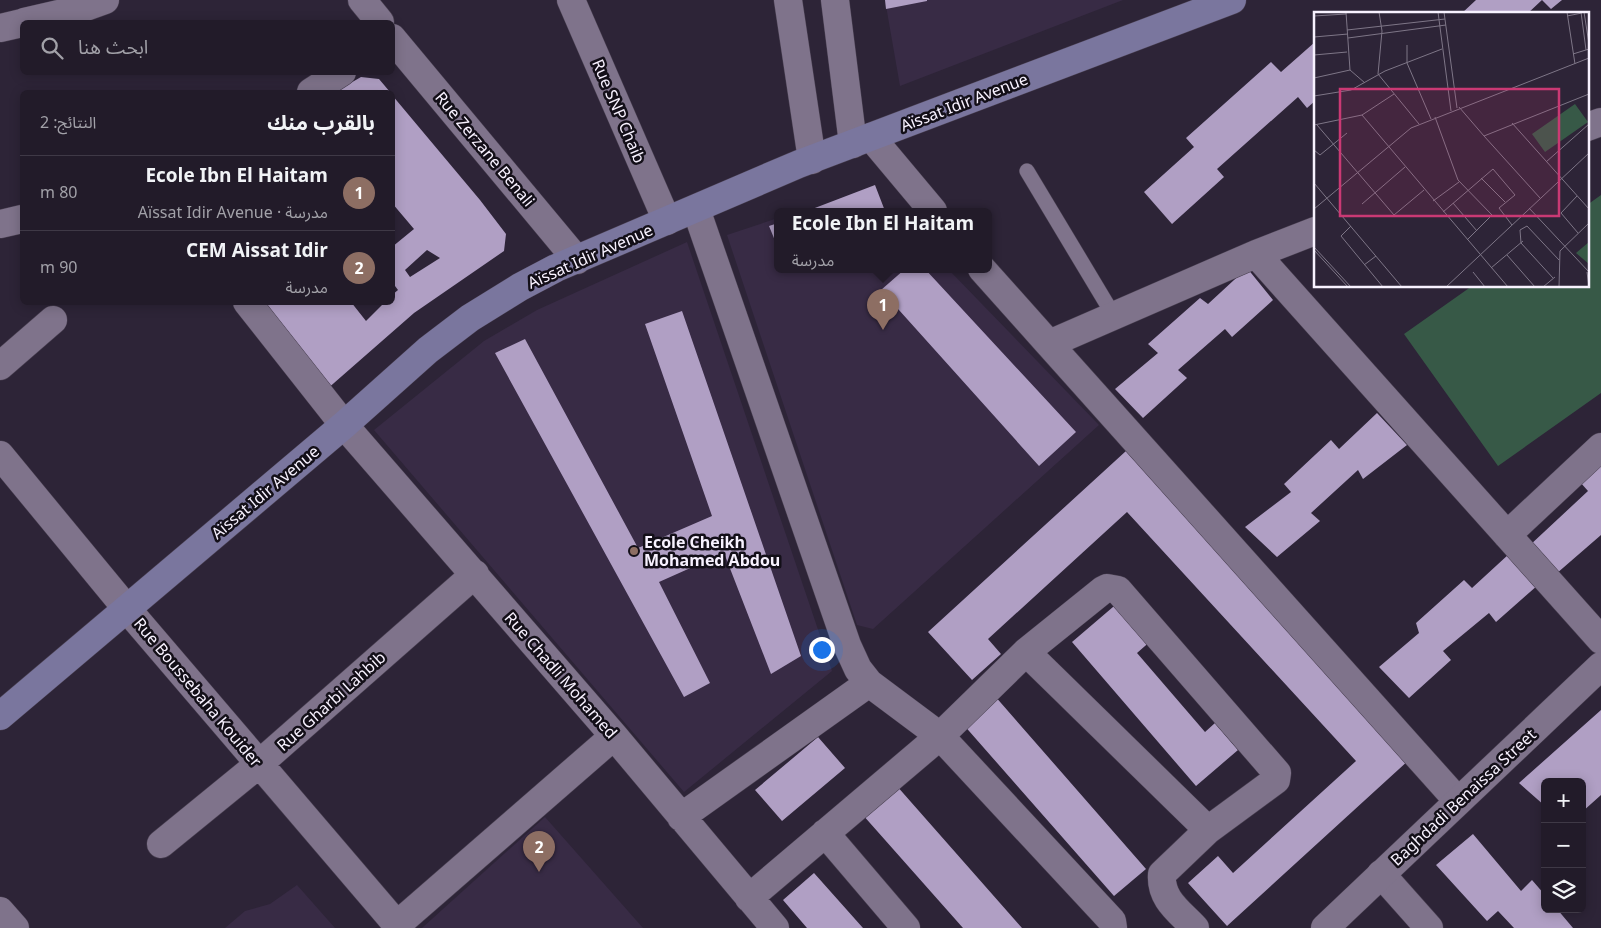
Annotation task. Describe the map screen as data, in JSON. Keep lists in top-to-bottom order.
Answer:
{
  "streets": {
    "main road": ["Aïssat Idir Avenue"],
    "street": [
      "Rue SNP Chaib",
      "Rue Zerzane Benali",
      "Rue Chadli Mohamed",
      "Rue Boussebaha Kouider",
      "Rue Gharbi Lahbib",
      "Baghdadi Benaissa Street"
    ]
  },
  "crossings": [
    ["Aïssat Idir Avenue", "Rue SNP Chaib"],
    ["Aïssat Idir Avenue", "Rue Zerzane Benali"],
    ["Aïssat Idir Avenue", "Rue Chadli Mohamed"],
    ["Aïssat Idir Avenue", "Rue Boussebaha Kouider"],
    ["Rue Chadli Mohamed", "Rue Boussebaha Kouider"],
    ["Rue Chadli Mohamed", "Rue Gharbi Lahbib"],
    ["Rue Boussebaha Kouider", "Rue Gharbi Lahbib"]
  ],
  "places": ["Ecole Cheikh Mohamed Abdou"],
  "page": {
    "search": "ابحث هنا",
    "heading": ["بالقرب منك", "النتائج: 2"],
    "list": [
      {
        "mark": "1",
        "name": "Ecole Ibn El Haitam",
        "note": "مدرسة · Aïssat Idir Avenue",
        "value": "80 m"
      },
      {
        "mark": "2",
        "name": "CEM Aissat Idir",
        "note": "مدرسة",
        "value": "90 m"
      }
    ],
    "popup": ["Ecole Ibn El Haitam", "مدرسة"],
    "pins": ["1", "2"],
    "map_buttons": ["+", "−"]
  }
}
